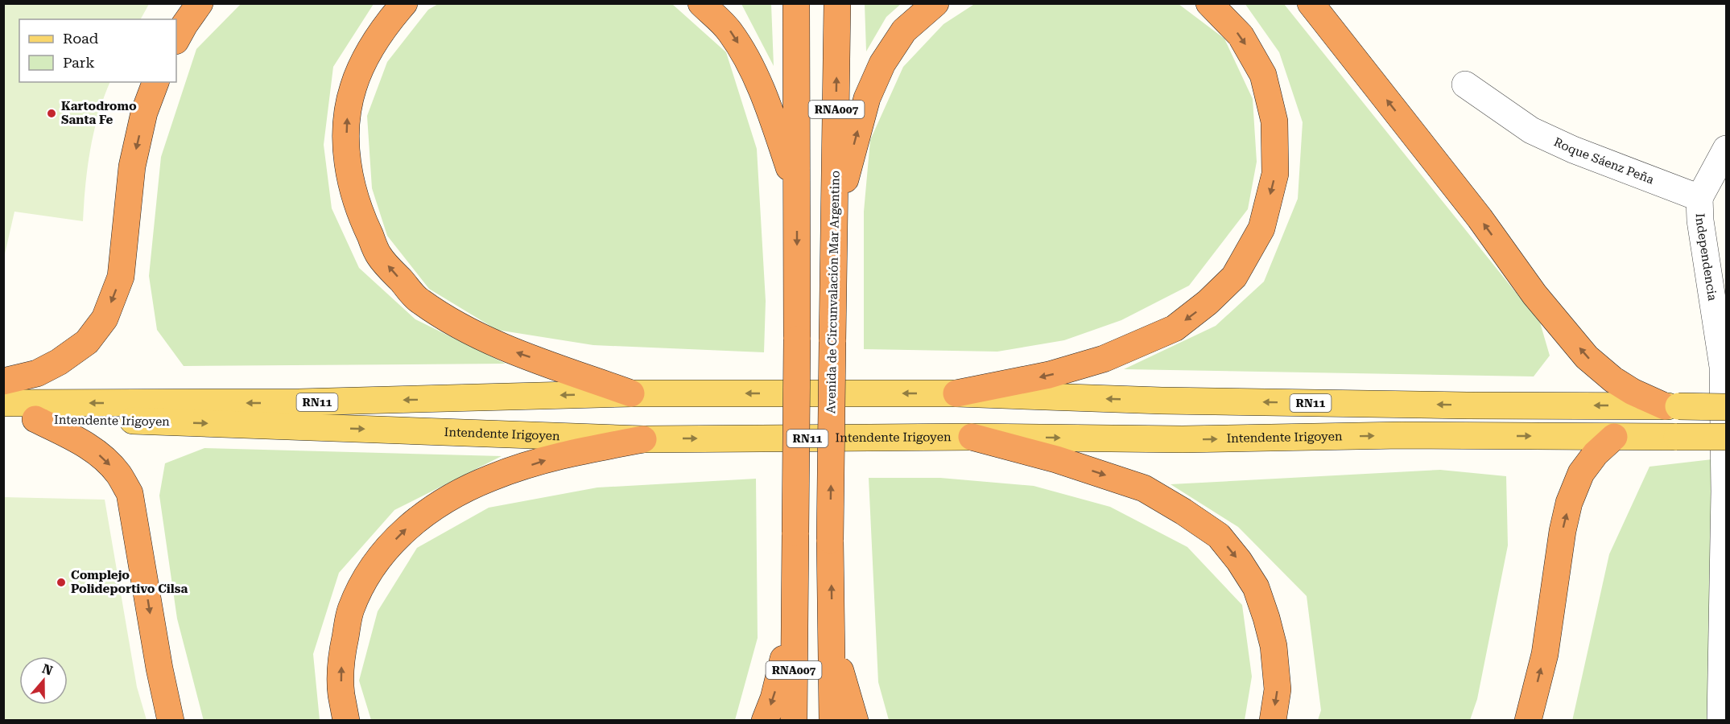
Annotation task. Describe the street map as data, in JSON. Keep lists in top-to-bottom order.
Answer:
{
  "streets": {
    "highway": ["RNA007", "Avenida de Circunvalación Mar Argentino"],
    "main road": ["RN11", "Intendente Irigoyen"],
    "street": ["Roque Sáenz Peña", "Independencia"]
  },
  "crossings": [
    ["RNA007", "Avenida de Circunvalación Mar Argentino"],
    ["Roque Sáenz Peña", "Independencia"]
  ],
  "places": ["Kartodromo Santa Fe", "Complejo Polideportivo Cilsa"],
  "legend": ["Road", "Park"],
  "north": "top"
}
